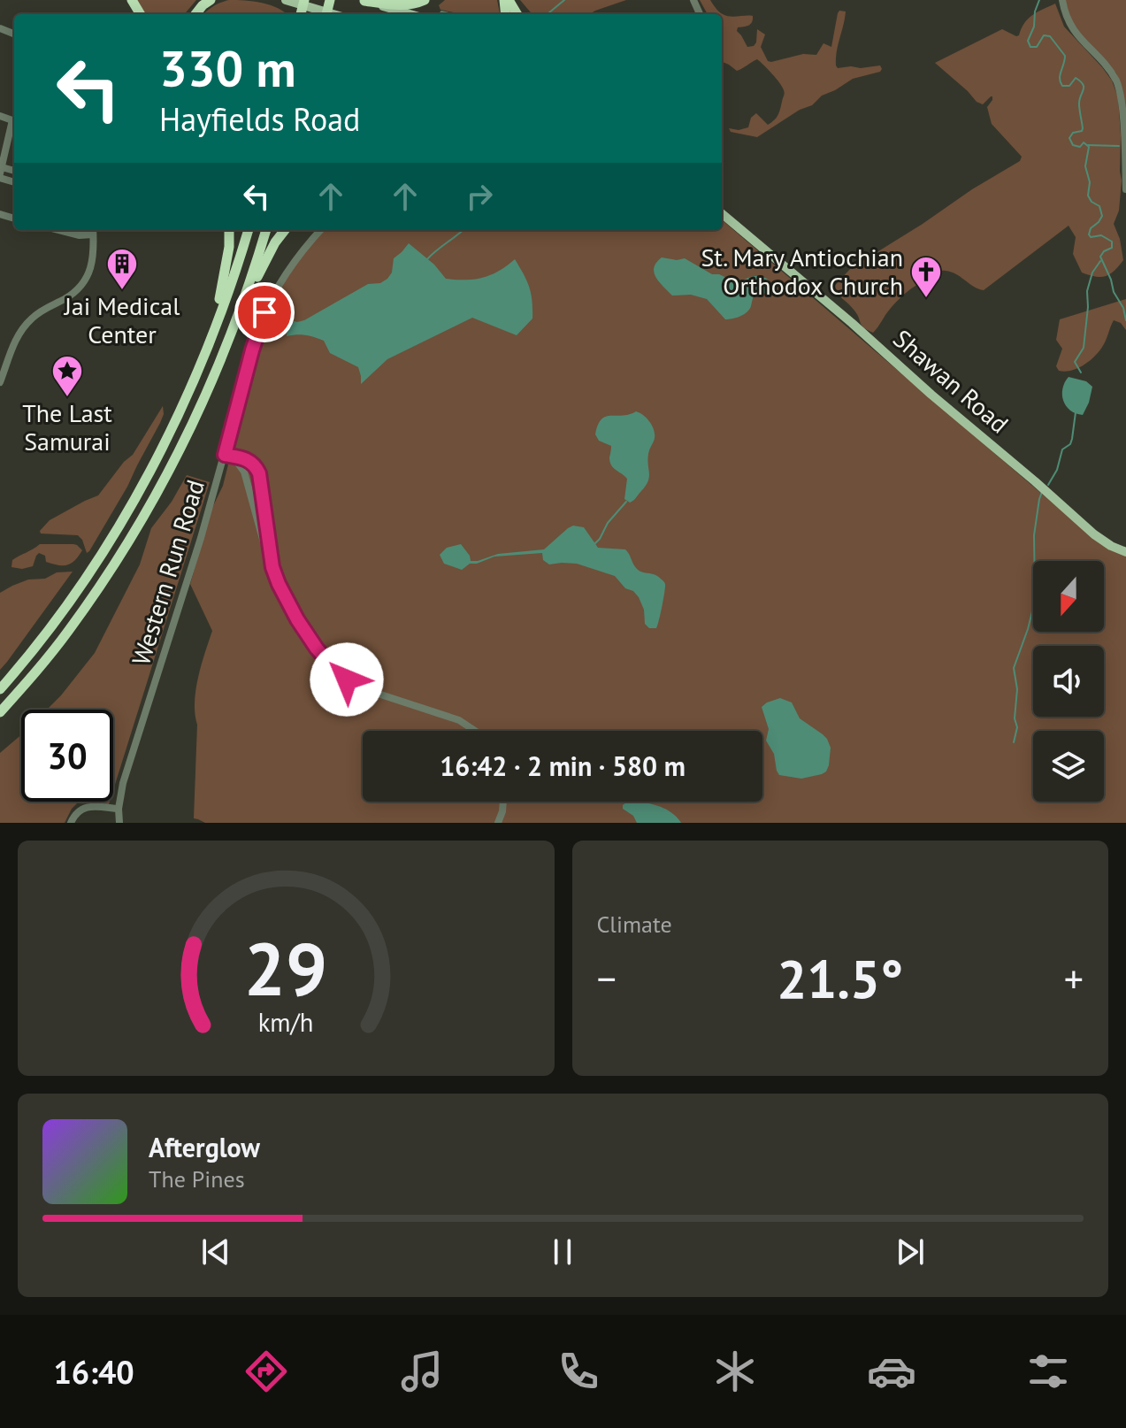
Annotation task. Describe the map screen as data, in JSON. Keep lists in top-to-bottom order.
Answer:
{
  "streets": {
    "main road": ["Shawan Road"],
    "street": ["Western Run Road"]
  },
  "places": {
    "building": ["Jai Medical Center"],
    "church": ["St. Mary Antiochian Orthodox Church"],
    "place": ["The Last Samurai"]
  },
  "north": "bottom",
  "page": {
    "turn": ["330 m", "Hayfields Road"],
    "limit": "30",
    "trip": "16:42 · 2 min · 580 m",
    "tile": "Climate",
    "heat": ["−", "21.5°", "+"],
    "song": ["Afterglow", "The Pines"],
    "tabs": "16:40",
    "gauge": ["29", "km/h"]
  }
}
